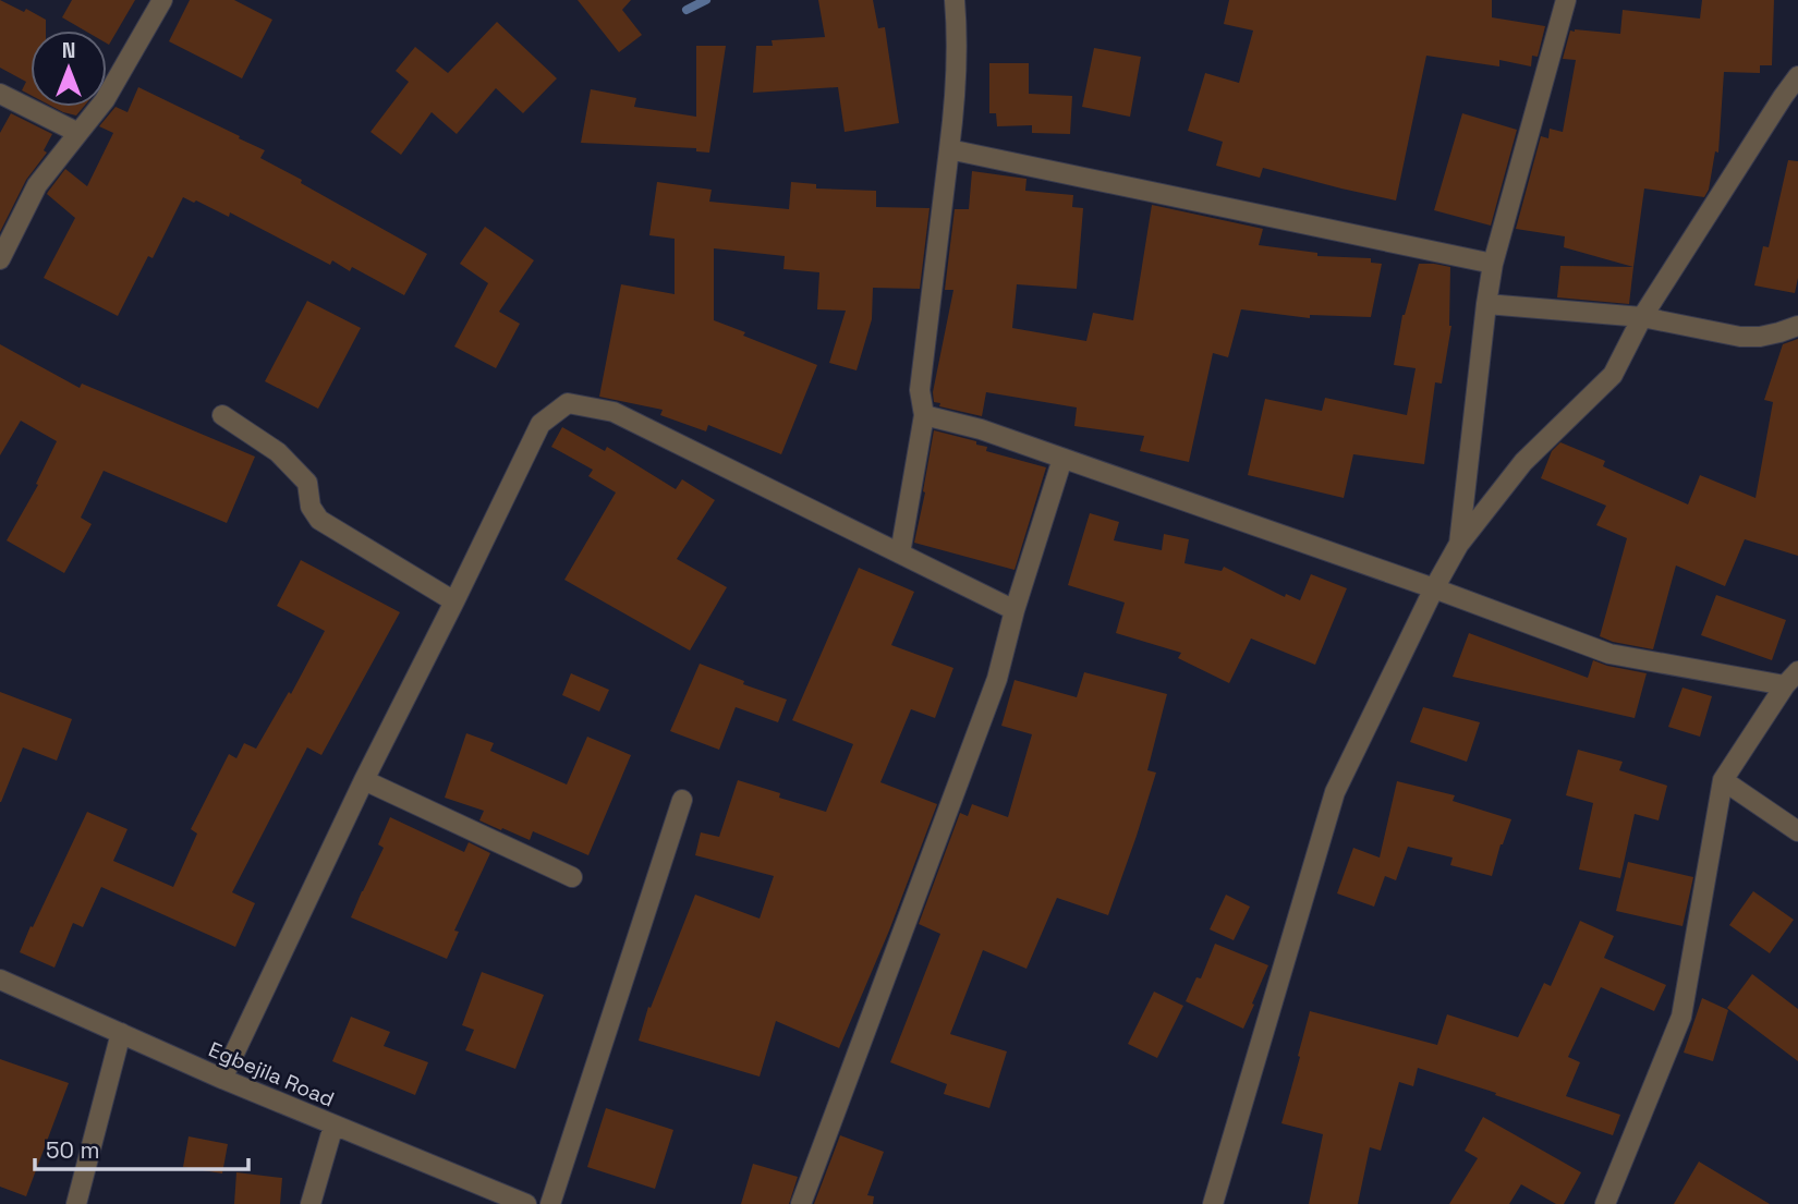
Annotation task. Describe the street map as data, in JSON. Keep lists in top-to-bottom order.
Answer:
{
  "streets": {
    "street": ["Egbejila Road"]
  },
  "scale_bar": "50 m",
  "north": "top"
}
